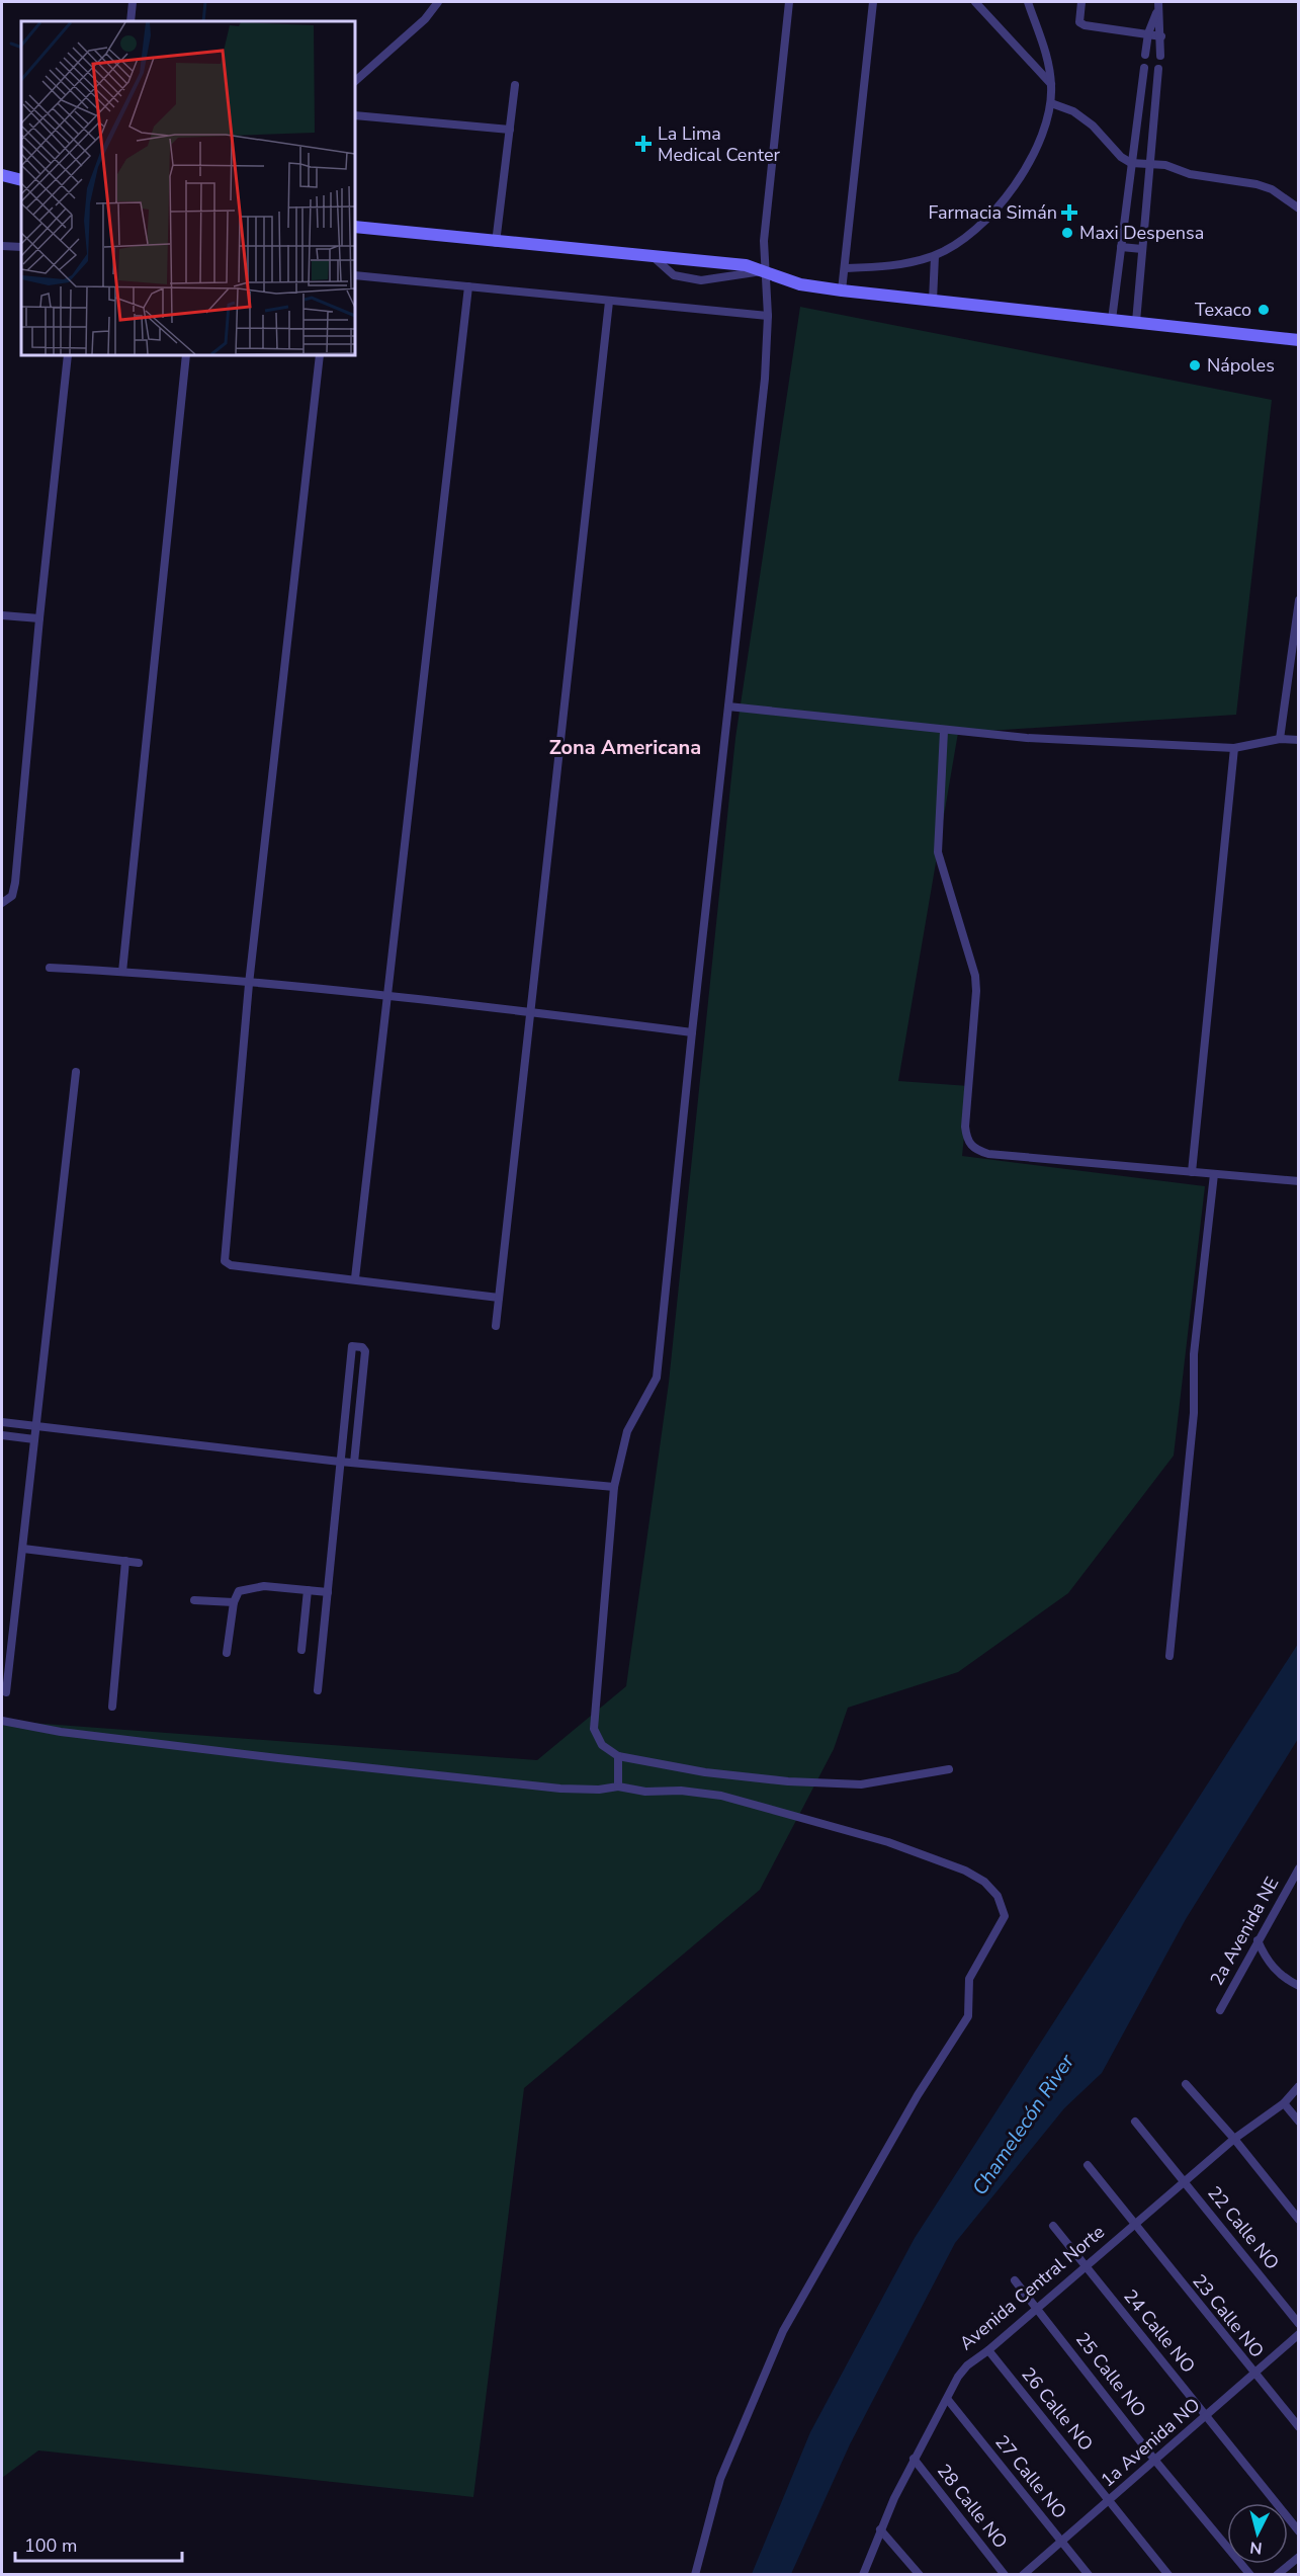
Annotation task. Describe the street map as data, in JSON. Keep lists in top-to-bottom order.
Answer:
{
  "streets": {
    "street": [
      "2a Avenida NE",
      "22 Calle NO",
      "Avenida Central Norte",
      "23 Calle NO",
      "24 Calle NO",
      "25 Calle NO",
      "26 Calle NO",
      "1a Avenida NO",
      "27 Calle NO",
      "28 Calle NO"
    ]
  },
  "crossings": [
    ["22 Calle NO", "Avenida Central Norte"],
    ["Avenida Central Norte", "23 Calle NO"],
    ["Avenida Central Norte", "24 Calle NO"],
    ["Avenida Central Norte", "25 Calle NO"],
    ["Avenida Central Norte", "26 Calle NO"],
    ["Avenida Central Norte", "27 Calle NO"],
    ["Avenida Central Norte", "28 Calle NO"],
    ["23 Calle NO", "1a Avenida NO"],
    ["24 Calle NO", "1a Avenida NO"],
    ["25 Calle NO", "1a Avenida NO"],
    ["26 Calle NO", "1a Avenida NO"],
    ["1a Avenida NO", "27 Calle NO"]
  ],
  "districts": ["Zona Americana"],
  "water": ["Chamelecón River"],
  "places": {
    "health": ["La Lima Medical Center", "Farmacia Simán"],
    "other": ["Maxi Despensa", "Texaco", "Nápoles"]
  },
  "scale_bar": "100 m",
  "north": "bottom"
}
